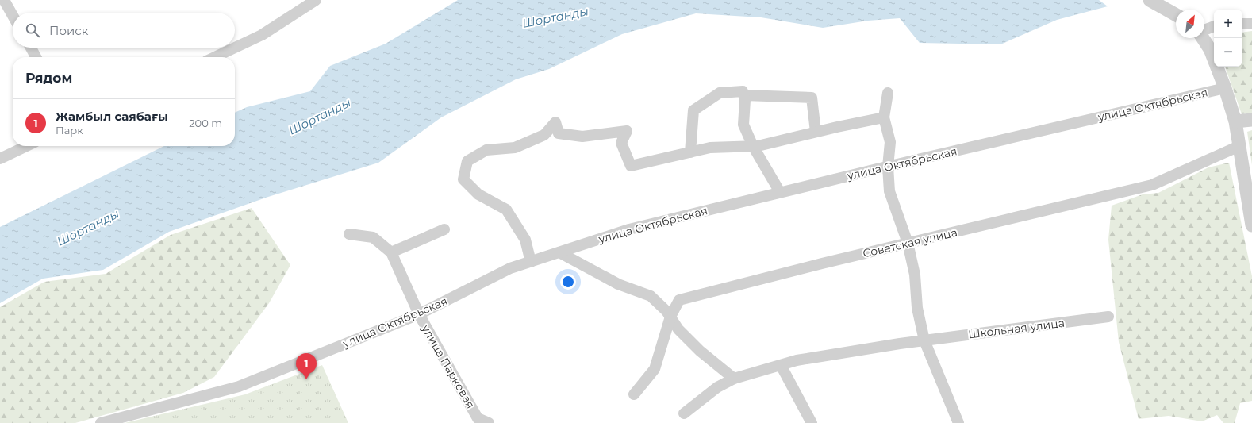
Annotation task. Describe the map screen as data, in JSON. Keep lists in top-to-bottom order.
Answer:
{
  "streets": {
    "street": [
      "улица Октябрьская",
      "Советская улица",
      "Школьная улица",
      "улица Парковая"
    ]
  },
  "crossings": [
    ["улица Октябрьская", "улица Парковая"]
  ],
  "water": ["Шортанды"],
  "north": "top right",
  "page": {
    "map_buttons": ["+", "−"],
    "search": "Поиск",
    "heading": "Рядом",
    "list": [
      {
        "mark": "1",
        "name": "Жамбыл саябағы",
        "note": "Парк",
        "value": "200 m"
      }
    ],
    "pins": "1"
  }
}
